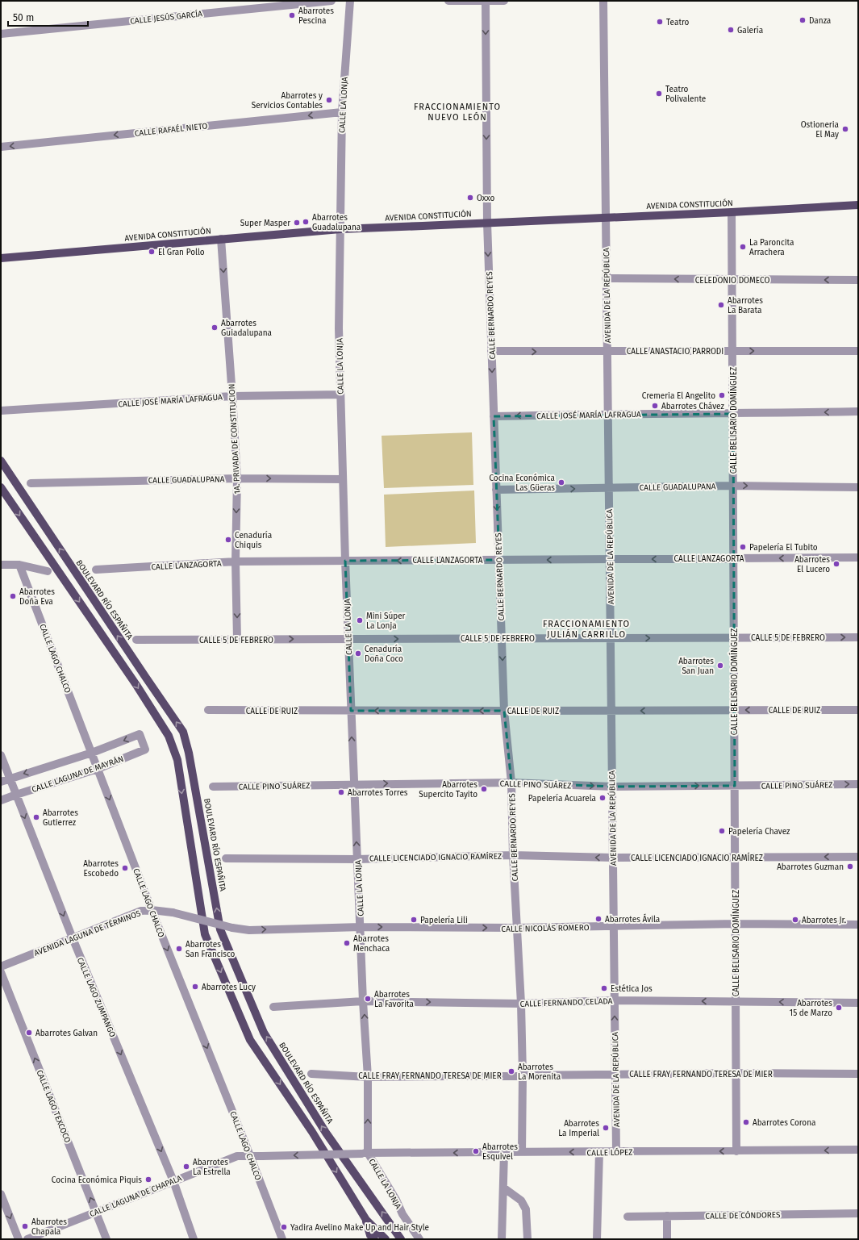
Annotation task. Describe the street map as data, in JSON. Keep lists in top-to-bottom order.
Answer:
{
  "streets": {
    "main road": ["AVENIDA CONSTITUCIÓN", "BOULEVARD RÍO ESPAÑITA"],
    "street": [
      "CALLE JESÚS GARCÍA",
      "CALLE LA LONJA",
      "CALLE RAFAÉL NIETO",
      "CELEDONIO DOMECO",
      "AVENIDA DE LA REPÚBLICA",
      "CALLE BERNARDO REYES",
      "CALLE ANASTACIO PARRODI",
      "CALLE JOSÉ MARÍA LAFRAGUA",
      "CALLE BELISARIO DOMÍNGUEZ",
      "1A. PRIVADA DE CONSTITUCION",
      "CALLE GUADALUPANA",
      "CALLE LANZAGORTA",
      "CALLE 5 DE FEBRERO",
      "CALLE LAGO CHALCO",
      "CALLE DE RUIZ",
      "CALLE LAGUNA DE MAYRÁN",
      "CALLE PINO SUÁREZ",
      "CALLE LICENCIADO IGNACIO RAMÍREZ",
      "CALLE NICOLÁS ROMERO",
      "AVENIDA LAGUNA DE TÉRMINOS",
      "CALLE LAGO ZUMPANGO",
      "CALLE FERNANDO CELADA",
      "CALLE FRAY FERNANDO TERESA DE MIER",
      "CALLE LAGO TEXCOCO",
      "CALLE LÓPEZ",
      "CALLE LAGUNA DE CHAPALA",
      "CALLE DE CÓNDORES"
    ]
  },
  "crossings": [
    ["CALLE LA LONJA", "CALLE RAFAÉL NIETO"],
    ["CALLE LA LONJA", "AVENIDA CONSTITUCIÓN"],
    ["CALLE LA LONJA", "CALLE JOSÉ MARÍA LAFRAGUA"],
    ["CALLE LA LONJA", "CALLE GUADALUPANA"],
    ["CALLE LA LONJA", "CALLE LANZAGORTA"],
    ["CALLE LA LONJA", "CALLE 5 DE FEBRERO"],
    ["CALLE LA LONJA", "CALLE DE RUIZ"],
    ["CALLE LA LONJA", "CALLE PINO SUÁREZ"],
    ["CALLE LA LONJA", "CALLE LICENCIADO IGNACIO RAMÍREZ"],
    ["CALLE LA LONJA", "CALLE NICOLÁS ROMERO"],
    ["CALLE LA LONJA", "CALLE FERNANDO CELADA"],
    ["CALLE LA LONJA", "CALLE FRAY FERNANDO TERESA DE MIER"],
    ["CALLE LA LONJA", "CALLE LÓPEZ"],
    ["CALLE LA LONJA", "CALLE LAGUNA DE CHAPALA"],
    ["AVENIDA CONSTITUCIÓN", "AVENIDA DE LA REPÚBLICA"],
    ["AVENIDA CONSTITUCIÓN", "CALLE BERNARDO REYES"],
    ["AVENIDA CONSTITUCIÓN", "CALLE BELISARIO DOMÍNGUEZ"],
    ["AVENIDA CONSTITUCIÓN", "1A. PRIVADA DE CONSTITUCION"],
    ["CELEDONIO DOMECO", "AVENIDA DE LA REPÚBLICA"],
    ["CELEDONIO DOMECO", "CALLE BELISARIO DOMÍNGUEZ"],
    ["AVENIDA DE LA REPÚBLICA", "CALLE ANASTACIO PARRODI"],
    ["AVENIDA DE LA REPÚBLICA", "CALLE JOSÉ MARÍA LAFRAGUA"],
    ["AVENIDA DE LA REPÚBLICA", "CALLE GUADALUPANA"],
    ["AVENIDA DE LA REPÚBLICA", "CALLE LANZAGORTA"],
    ["AVENIDA DE LA REPÚBLICA", "CALLE 5 DE FEBRERO"],
    ["AVENIDA DE LA REPÚBLICA", "CALLE DE RUIZ"],
    ["AVENIDA DE LA REPÚBLICA", "CALLE PINO SUÁREZ"],
    ["AVENIDA DE LA REPÚBLICA", "CALLE LICENCIADO IGNACIO RAMÍREZ"],
    ["AVENIDA DE LA REPÚBLICA", "CALLE NICOLÁS ROMERO"],
    ["AVENIDA DE LA REPÚBLICA", "CALLE FERNANDO CELADA"],
    ["AVENIDA DE LA REPÚBLICA", "CALLE FRAY FERNANDO TERESA DE MIER"],
    ["AVENIDA DE LA REPÚBLICA", "CALLE LÓPEZ"],
    ["CALLE BERNARDO REYES", "CALLE ANASTACIO PARRODI"],
    ["CALLE BERNARDO REYES", "CALLE JOSÉ MARÍA LAFRAGUA"],
    ["CALLE BERNARDO REYES", "CALLE GUADALUPANA"],
    ["CALLE BERNARDO REYES", "CALLE LANZAGORTA"],
    ["CALLE BERNARDO REYES", "CALLE 5 DE FEBRERO"],
    ["CALLE BERNARDO REYES", "CALLE DE RUIZ"],
    ["CALLE BERNARDO REYES", "CALLE PINO SUÁREZ"],
    ["CALLE BERNARDO REYES", "CALLE LICENCIADO IGNACIO RAMÍREZ"],
    ["CALLE BERNARDO REYES", "CALLE NICOLÁS ROMERO"],
    ["CALLE BERNARDO REYES", "CALLE FERNANDO CELADA"],
    ["CALLE BERNARDO REYES", "CALLE FRAY FERNANDO TERESA DE MIER"],
    ["CALLE BERNARDO REYES", "CALLE LÓPEZ"],
    ["CALLE ANASTACIO PARRODI", "CALLE BELISARIO DOMÍNGUEZ"],
    ["CALLE JOSÉ MARÍA LAFRAGUA", "CALLE BELISARIO DOMÍNGUEZ"],
    ["CALLE JOSÉ MARÍA LAFRAGUA", "1A. PRIVADA DE CONSTITUCION"],
    ["CALLE BELISARIO DOMÍNGUEZ", "CALLE GUADALUPANA"],
    ["CALLE BELISARIO DOMÍNGUEZ", "CALLE LANZAGORTA"],
    ["CALLE BELISARIO DOMÍNGUEZ", "CALLE 5 DE FEBRERO"],
    ["CALLE BELISARIO DOMÍNGUEZ", "CALLE DE RUIZ"],
    ["CALLE BELISARIO DOMÍNGUEZ", "CALLE PINO SUÁREZ"],
    ["CALLE BELISARIO DOMÍNGUEZ", "CALLE LICENCIADO IGNACIO RAMÍREZ"],
    ["CALLE BELISARIO DOMÍNGUEZ", "CALLE NICOLÁS ROMERO"],
    ["CALLE BELISARIO DOMÍNGUEZ", "CALLE FERNANDO CELADA"],
    ["CALLE BELISARIO DOMÍNGUEZ", "CALLE FRAY FERNANDO TERESA DE MIER"],
    ["CALLE BELISARIO DOMÍNGUEZ", "CALLE LÓPEZ"],
    ["1A. PRIVADA DE CONSTITUCION", "CALLE GUADALUPANA"],
    ["1A. PRIVADA DE CONSTITUCION", "CALLE LANZAGORTA"],
    ["1A. PRIVADA DE CONSTITUCION", "CALLE 5 DE FEBRERO"],
    ["CALLE LAGO CHALCO", "CALLE LAGUNA DE MAYRÁN"],
    ["CALLE LAGO CHALCO", "AVENIDA LAGUNA DE TÉRMINOS"],
    ["CALLE LAGO CHALCO", "CALLE LAGUNA DE CHAPALA"],
    ["CALLE LAGUNA DE MAYRÁN", "CALLE LAGO ZUMPANGO"],
    ["CALLE NICOLÁS ROMERO", "AVENIDA LAGUNA DE TÉRMINOS"],
    ["AVENIDA LAGUNA DE TÉRMINOS", "CALLE LAGO ZUMPANGO"],
    ["CALLE LAGO ZUMPANGO", "CALLE LAGUNA DE CHAPALA"],
    ["CALLE LAGO TEXCOCO", "CALLE LAGUNA DE CHAPALA"],
    ["CALLE LÓPEZ", "CALLE LAGUNA DE CHAPALA"]
  ],
  "one_way": [
    "CALLE RAFAÉL NIETO",
    "CELEDONIO DOMECO",
    "CALLE BERNARDO REYES",
    "CALLE ANASTACIO PARRODI",
    "1A. PRIVADA DE CONSTITUCION",
    "CALLE GUADALUPANA",
    "CALLE LANZAGORTA",
    "CALLE 5 DE FEBRERO",
    "CALLE LAGO CHALCO",
    "CALLE DE RUIZ",
    "CALLE PINO SUÁREZ",
    "CALLE LICENCIADO IGNACIO RAMÍREZ",
    "CALLE NICOLÁS ROMERO",
    "CALLE LAGO ZUMPANGO",
    "CALLE LAGO TEXCOCO",
    "CALLE LÓPEZ"
  ],
  "districts": ["FRACCIONAMIENTO NUEVO LEÓN", "FRACCIONAMIENTO JULIÁN CARRILLO"],
  "places": [
    "Abarrotes Pescina",
    "Danza",
    "Teatro",
    "Galería",
    "Teatro Polivalente",
    "Abarrotes y Servicios Contables",
    "Ostioneria El May",
    "Oxxo",
    "Abarrotes Guadalupana",
    "Super Masper",
    "La Paroncita Arrachera",
    "El Gran Pollo",
    "Abarrotes La Barata",
    "Abarrotes Guiadalupana",
    "Cremeria El Angelito",
    "Abarrotes Chávez",
    "Cocina Económica Las Güeras",
    "Cenaduría Chiquis",
    "Papelería El Tubito",
    "Abarrotes El Lucero",
    "Abarrotes Doña Eva",
    "Mini Súper La Lonja",
    "Cenaduría Doña Coco",
    "Abarrotes San Juan",
    "Abarrotes Supercito Tayito",
    "Abarrotes Torres",
    "Papelería Acuarela",
    "Abarrotes Gutierrez",
    "Papelería Chavez",
    "Abarrotes Guzman",
    "Abarrotes Escobedo",
    "Abarrotes Ávila",
    "Papelería Lili",
    "Abarrotes Jr.",
    "Abarrotes Menchaca",
    "Abarrotes San Francisco",
    "Abarrotes Lucy",
    "Estética Jos",
    "Abarrotes La Favorita",
    "Abarrotes 15 de Marzo",
    "Abarrotes Galvan",
    "Abarrotes La Morenita",
    "Abarrotes Corona",
    "Abarrotes La Imperial",
    "Abarrotes Esquivel",
    "Abarrotes La Estrella",
    "Cocina Económica Piquis",
    "Abarrotes Chapala",
    "Yadira Avelino Make Up and Hair Style"
  ],
  "scale_bar": "50 m"
}
